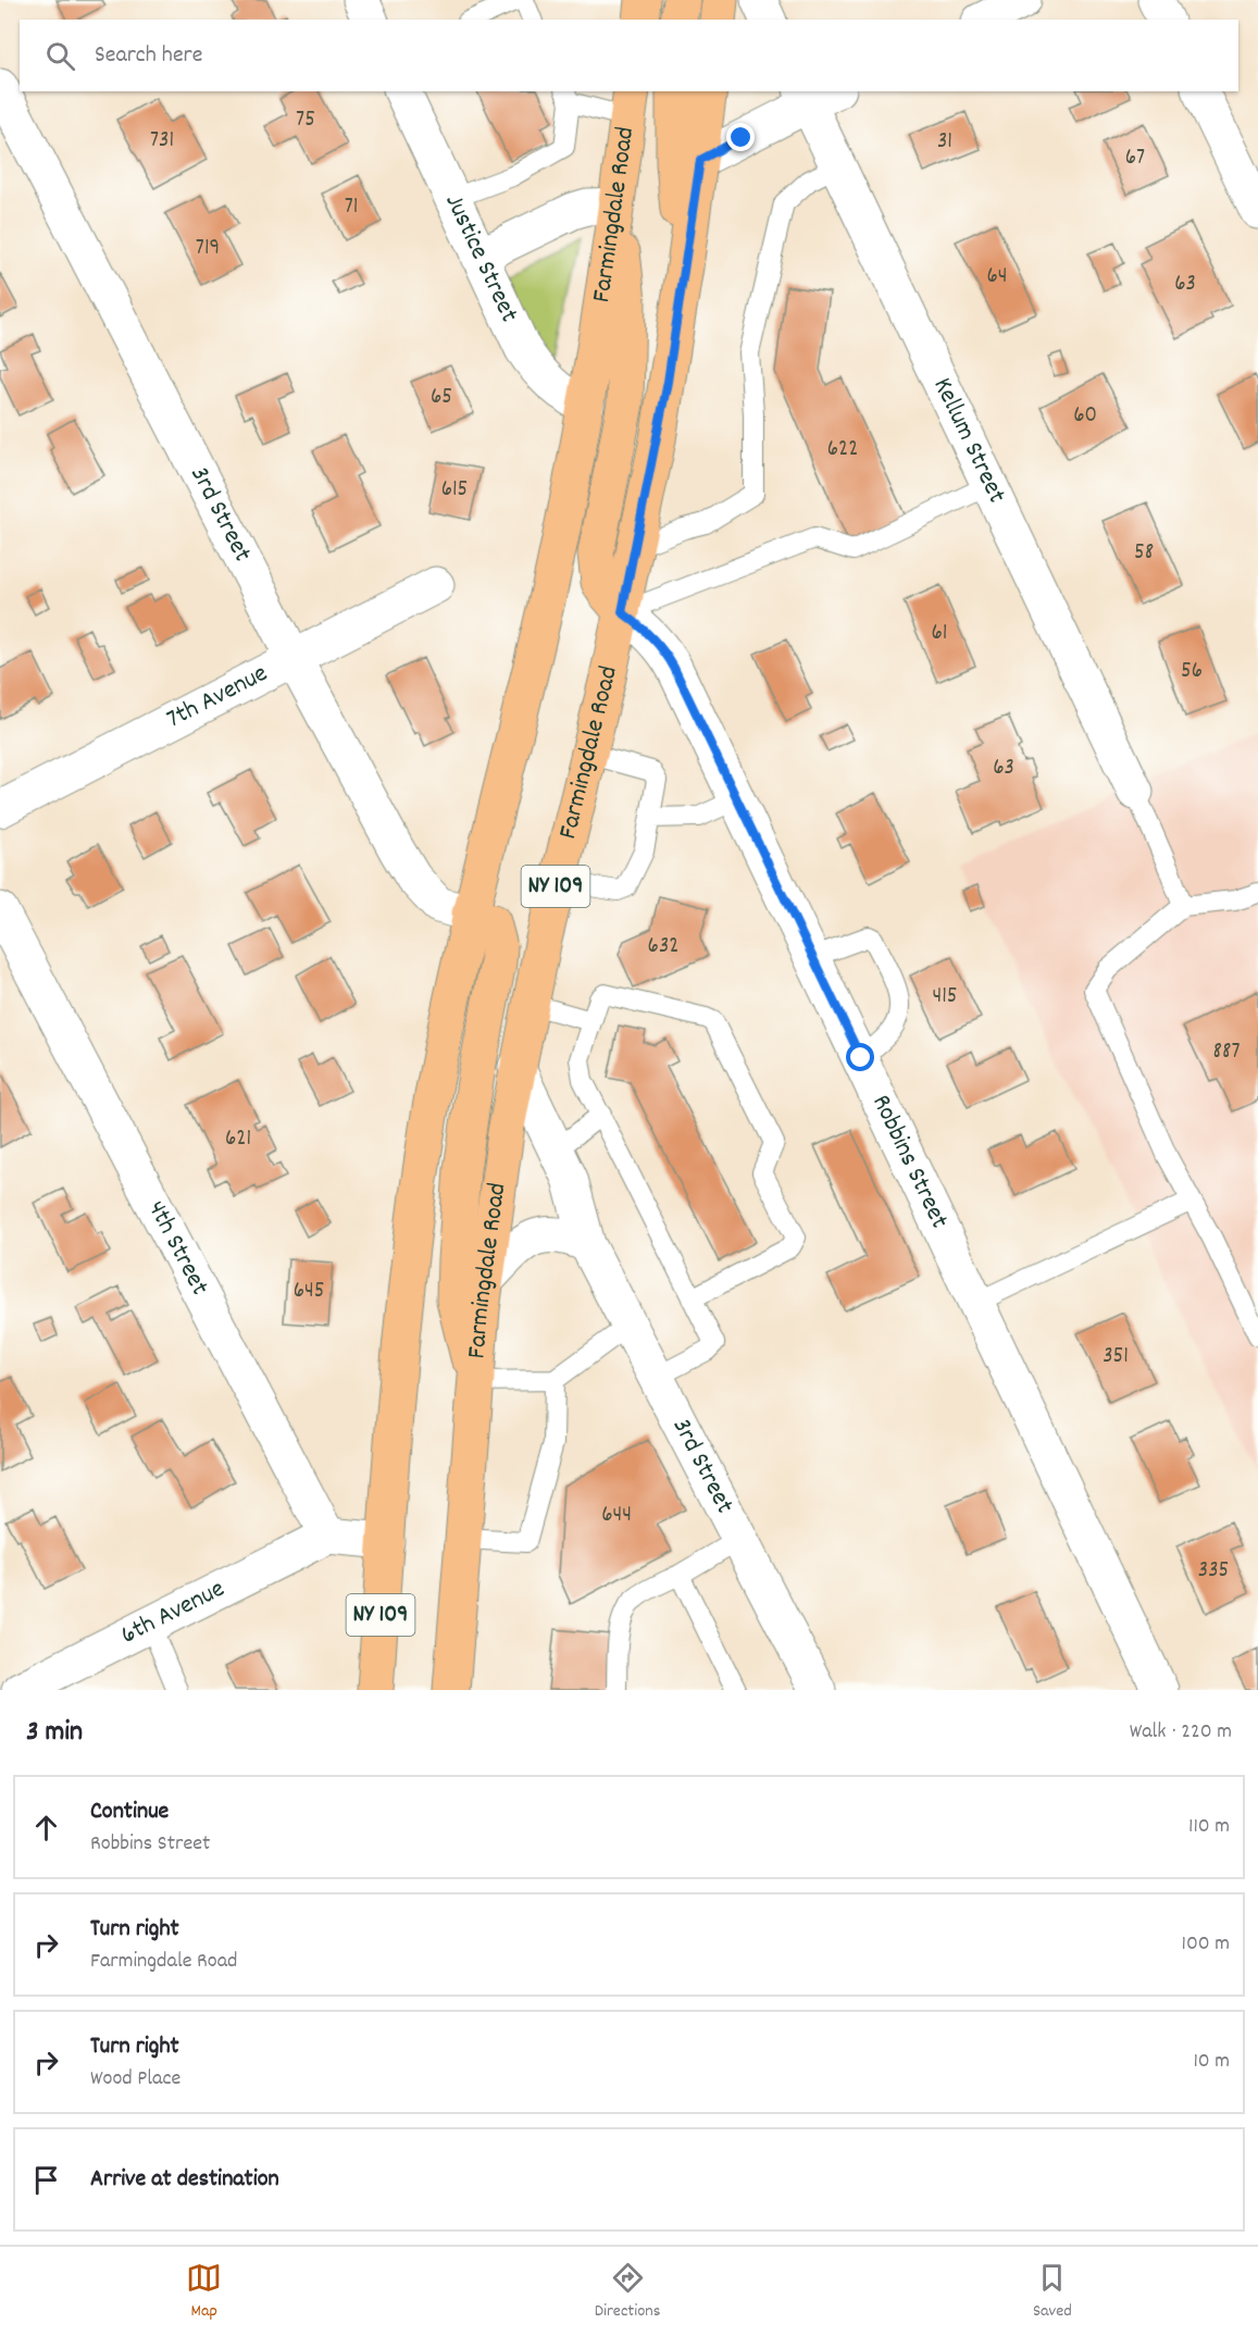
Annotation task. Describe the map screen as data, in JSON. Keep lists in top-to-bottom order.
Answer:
{
  "streets": {
    "main road": ["Farmingdale Road", "NY 109"],
    "street": [
      "Justice Street",
      "Kellum Street",
      "3rd Street",
      "7th Avenue",
      "Robbins Street",
      "4th Street",
      "6th Avenue"
    ]
  },
  "crossings": [
    ["Farmingdale Road", "Justice Street"],
    ["Farmingdale Road", "3rd Street"],
    ["Farmingdale Road", "Robbins Street"],
    ["3rd Street", "7th Avenue"],
    ["4th Street", "6th Avenue"]
  ],
  "house_numbers": [
    "75",
    "731",
    "31",
    "67",
    "71",
    "719",
    "64",
    "63",
    "65",
    "60",
    "622",
    "615",
    "58",
    "61",
    "56",
    "63",
    "632",
    "415",
    "887",
    "621",
    "645",
    "351",
    "644",
    "335"
  ],
  "page": {
    "search": "Search here",
    "heading": ["3 min", "Walk · 220 m"],
    "list": [
      ["Continue", "Robbins Street", "110 m"],
      ["Turn right", "Farmingdale Road", "100 m"],
      ["Turn right", "Wood Place", "10 m"],
      "Arrive at destination"
    ],
    "nav": ["Map", "Directions", "Saved"]
  }
}
